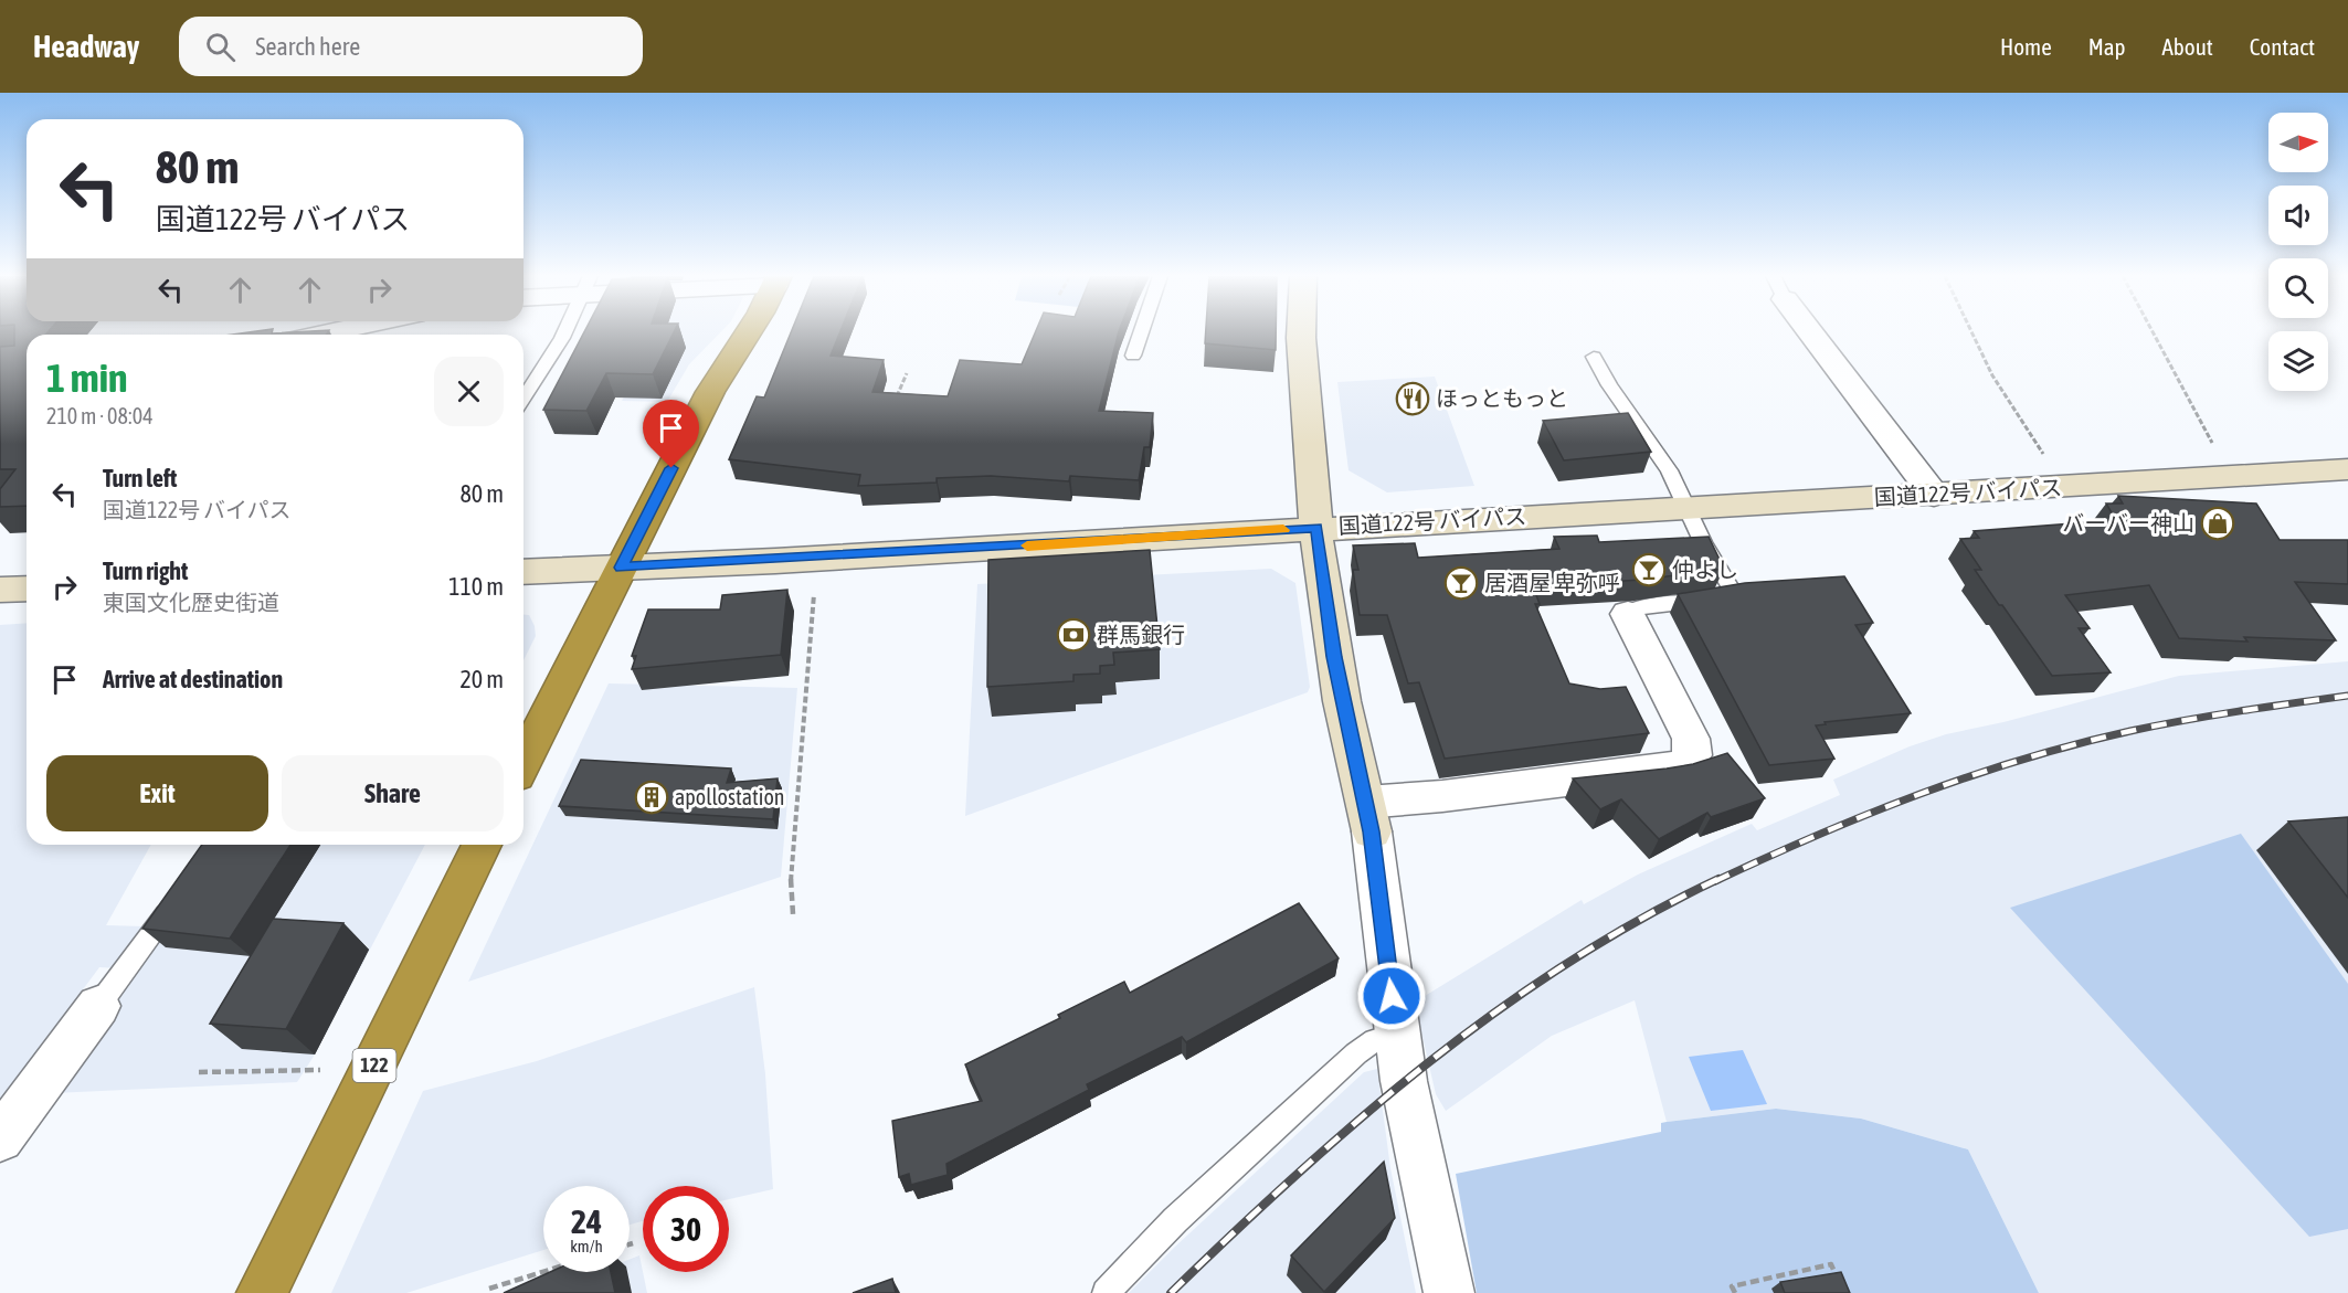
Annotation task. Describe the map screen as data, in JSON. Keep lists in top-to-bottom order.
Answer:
{
  "streets": {
    "highway": ["122"],
    "street": ["国道122号 バイパス"]
  },
  "places": {
    "restaurant": ["ほっともっと"],
    "shop": ["バーバー神山"],
    "bar": ["仲よし", "居酒屋 卑弥呼"],
    "bank": ["群馬銀行"],
    "building": ["apollostation"]
  },
  "north": "right",
  "page": {
    "header": "Headway",
    "search": "Search here",
    "nav": [
      "Home",
      "Map",
      "About",
      "Contact"
    ],
    "turn": ["80 m", "国道122号 バイパス"],
    "heading": ["1 min", "210 m · 08:04"],
    "list": [
      {
        "name": "Turn left",
        "note": "国道122号 バイパス",
        "value": "80 m"
      },
      {
        "name": "Turn right",
        "note": "東国文化歴史街道",
        "value": "110 m"
      },
      {
        "name": "Arrive at destination",
        "value": "20 m"
      }
    ],
    "buttons": ["Exit", "Share"],
    "speed": "24 km/h",
    "limit": "30"
  }
}
